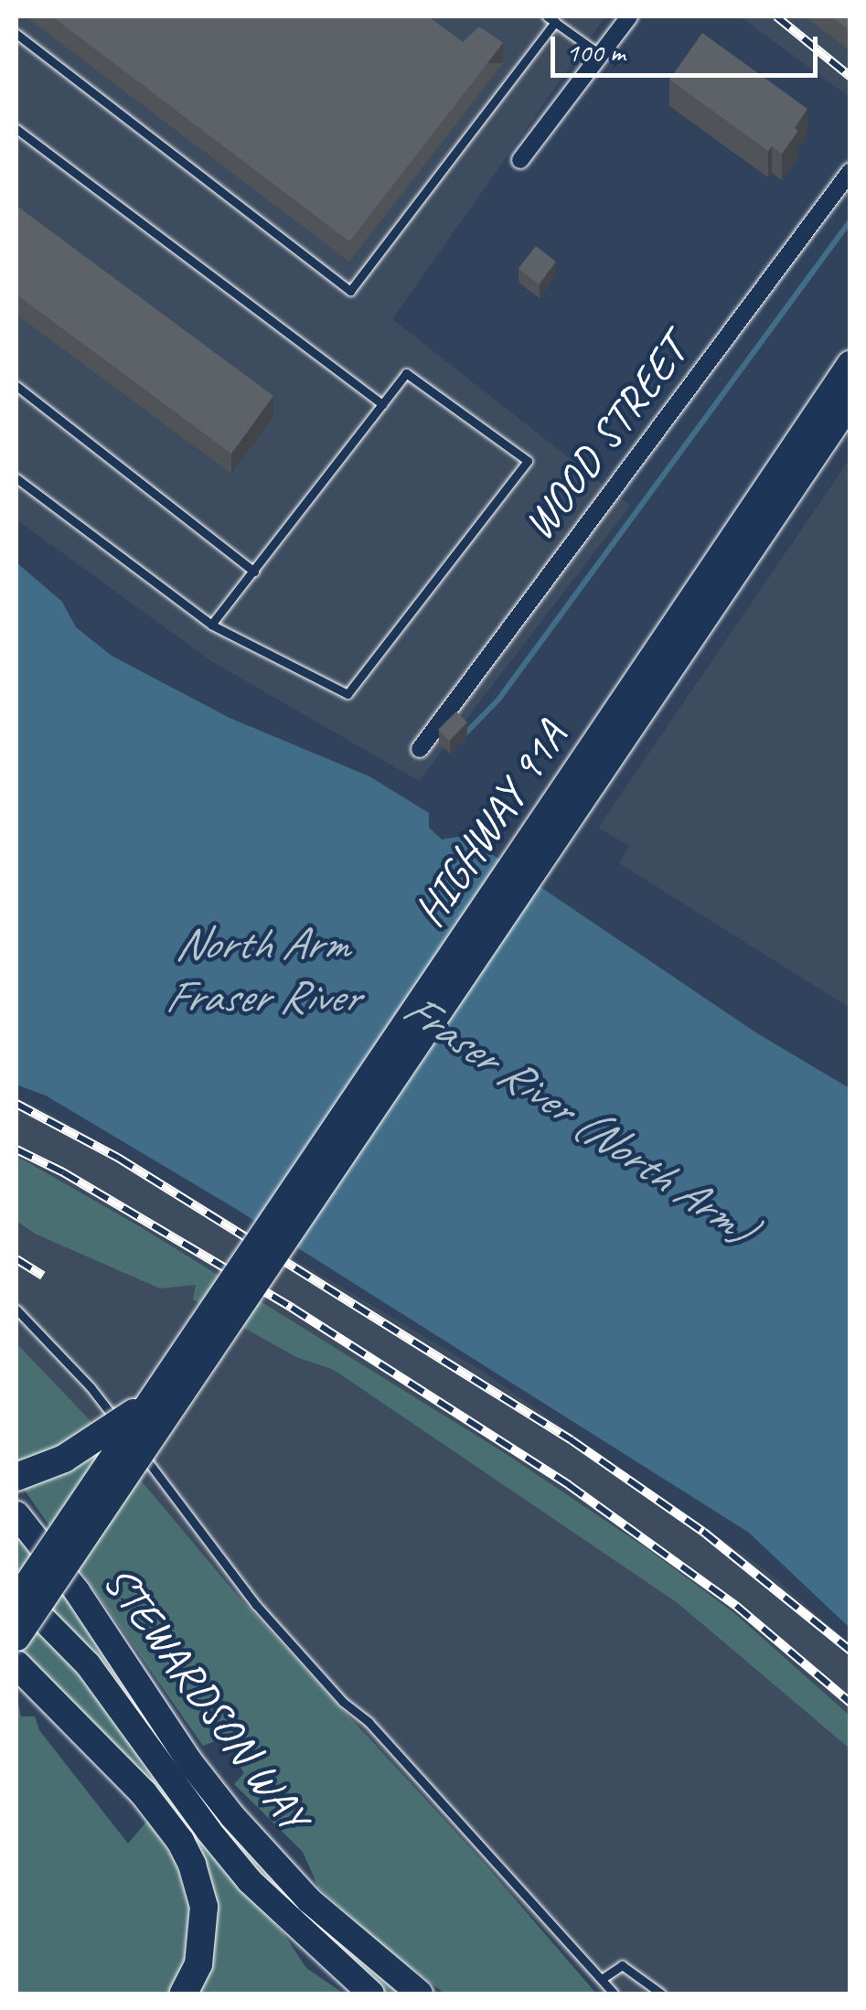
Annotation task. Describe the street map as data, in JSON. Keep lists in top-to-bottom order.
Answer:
{
  "streets": {
    "highway": ["HIGHWAY 91A"],
    "main road": ["STEWARDSON WAY"],
    "street": ["WOOD STREET"]
  },
  "water": ["North Arm Fraser River", "Fraser River (North Arm)"],
  "scale_bar": "100 m"
}
